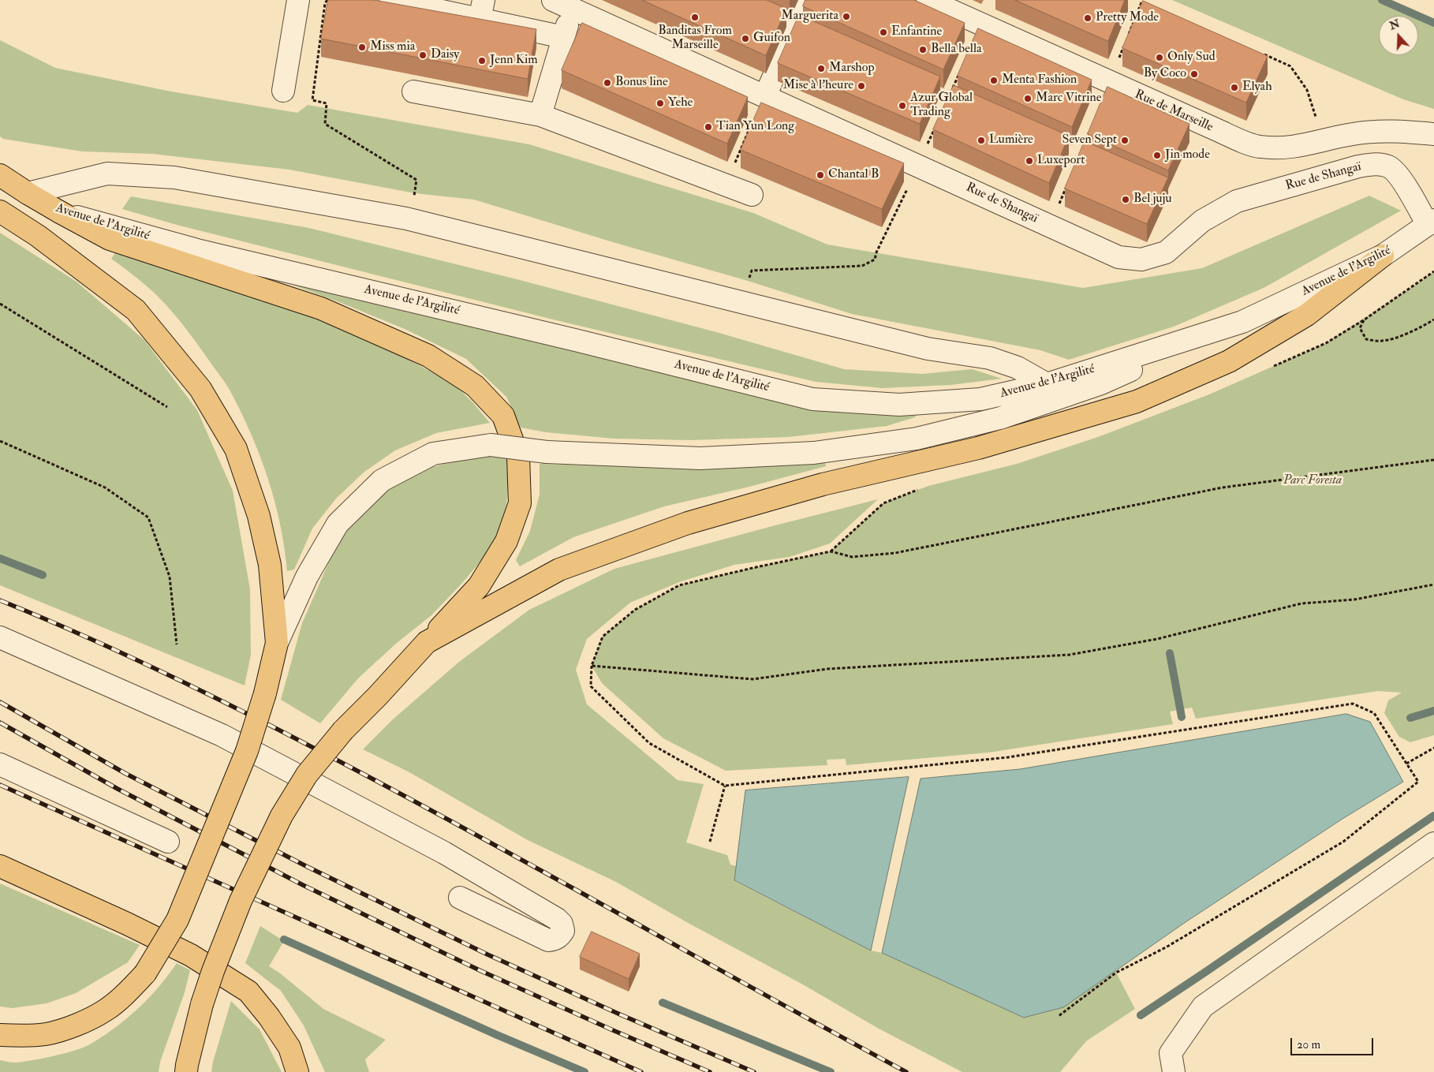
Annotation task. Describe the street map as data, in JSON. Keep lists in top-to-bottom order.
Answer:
{
  "streets": {
    "main road": ["Avenue de l'Argilité"],
    "street": ["Rue de Marseille", "Rue de Shangaï"]
  },
  "crossings": [
    ["Rue de Shangaï", "Avenue de l'Argilité"]
  ],
  "parks": ["Parc Foresta"],
  "places": [
    "Marguerita",
    "Banditas From Marseille",
    "Pretty Mode",
    "Enfantine",
    "Guifon",
    "Miss mia",
    "Bella bella",
    "Daisy",
    "Only Sud",
    "Jenn Kim",
    "Marshop",
    "By Coco",
    "Menta Fashion",
    "Bonus line",
    "Mise à l'heure",
    "Elyah",
    "Marc Vitrine",
    "Yehe",
    "Azur Global Trading",
    "Tian Yun Long",
    "Lumière",
    "Seven Sept",
    "Jin mode",
    "Luxeport",
    "Chantal B",
    "Bel juju"
  ],
  "scale_bar": "20 m",
  "north": "top"
}
